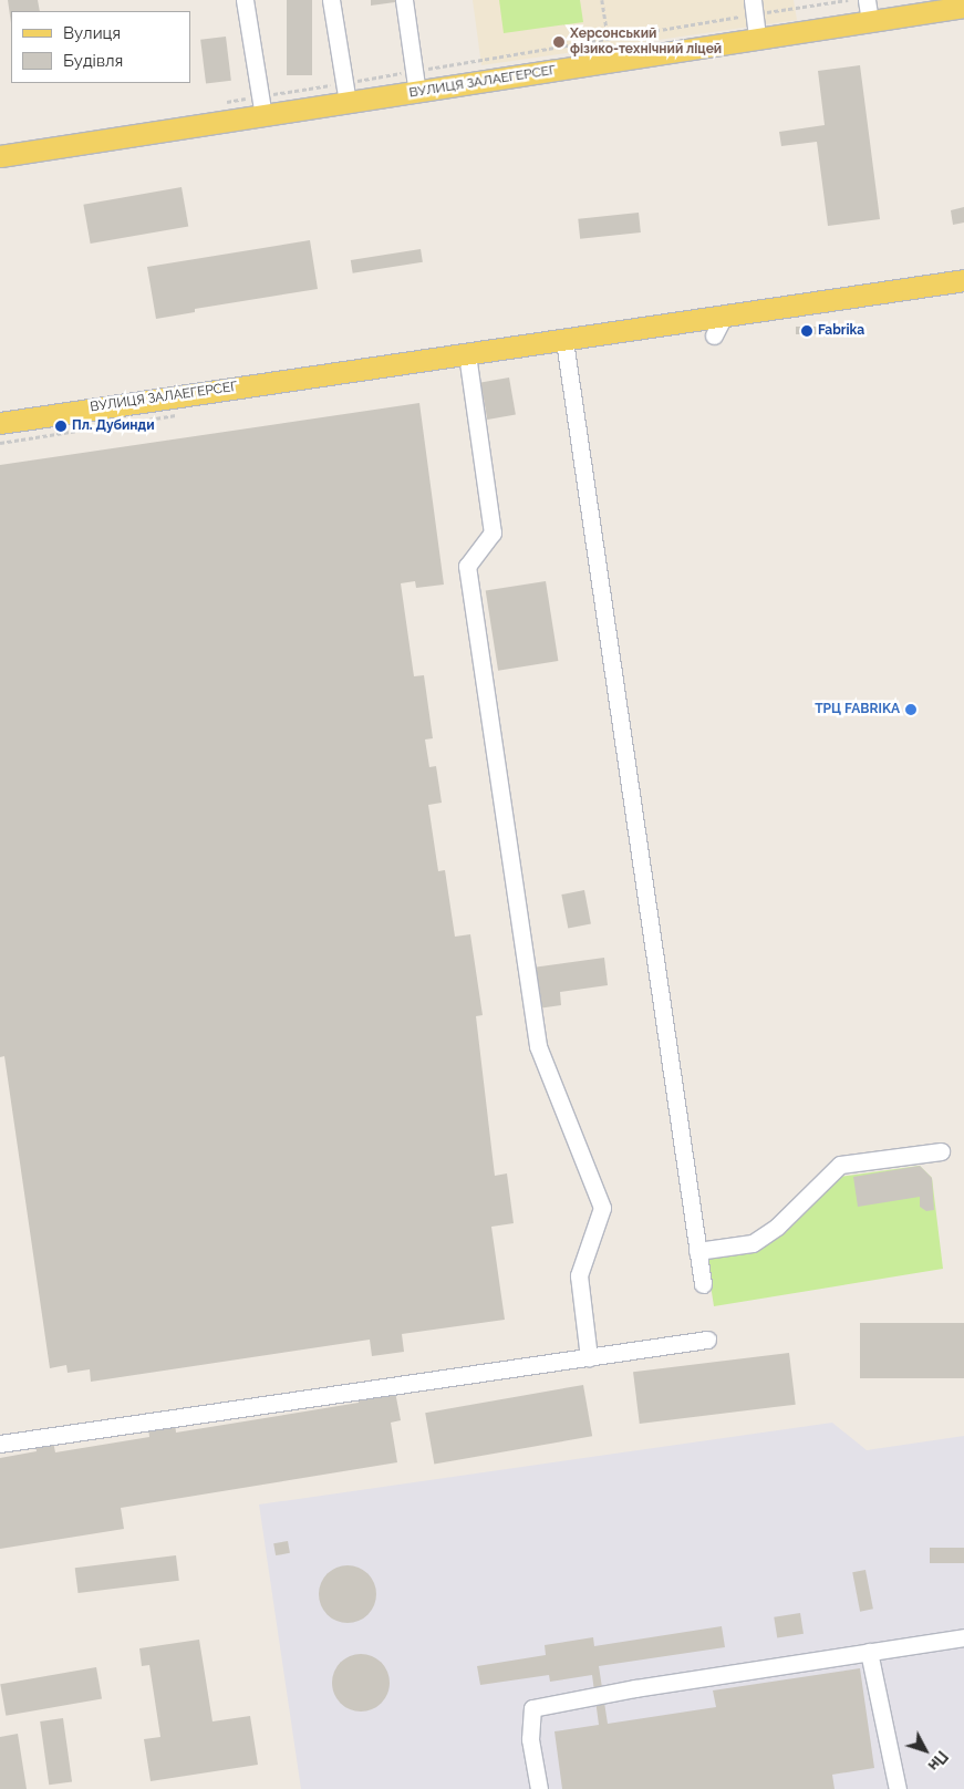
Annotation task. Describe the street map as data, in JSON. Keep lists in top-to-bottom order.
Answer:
{
  "streets": {
    "main road": ["ВУЛИЦЯ ЗАЛАЕГЕРСЕГ"]
  },
  "places": [
    "Херсонський фізико-технічний ліцей",
    "Fabrika",
    "Пл. Дубинди",
    "ТРЦ FABRIKA"
  ],
  "legend": ["Вулиця", "Будівля"],
  "north": "bottom right"
}
